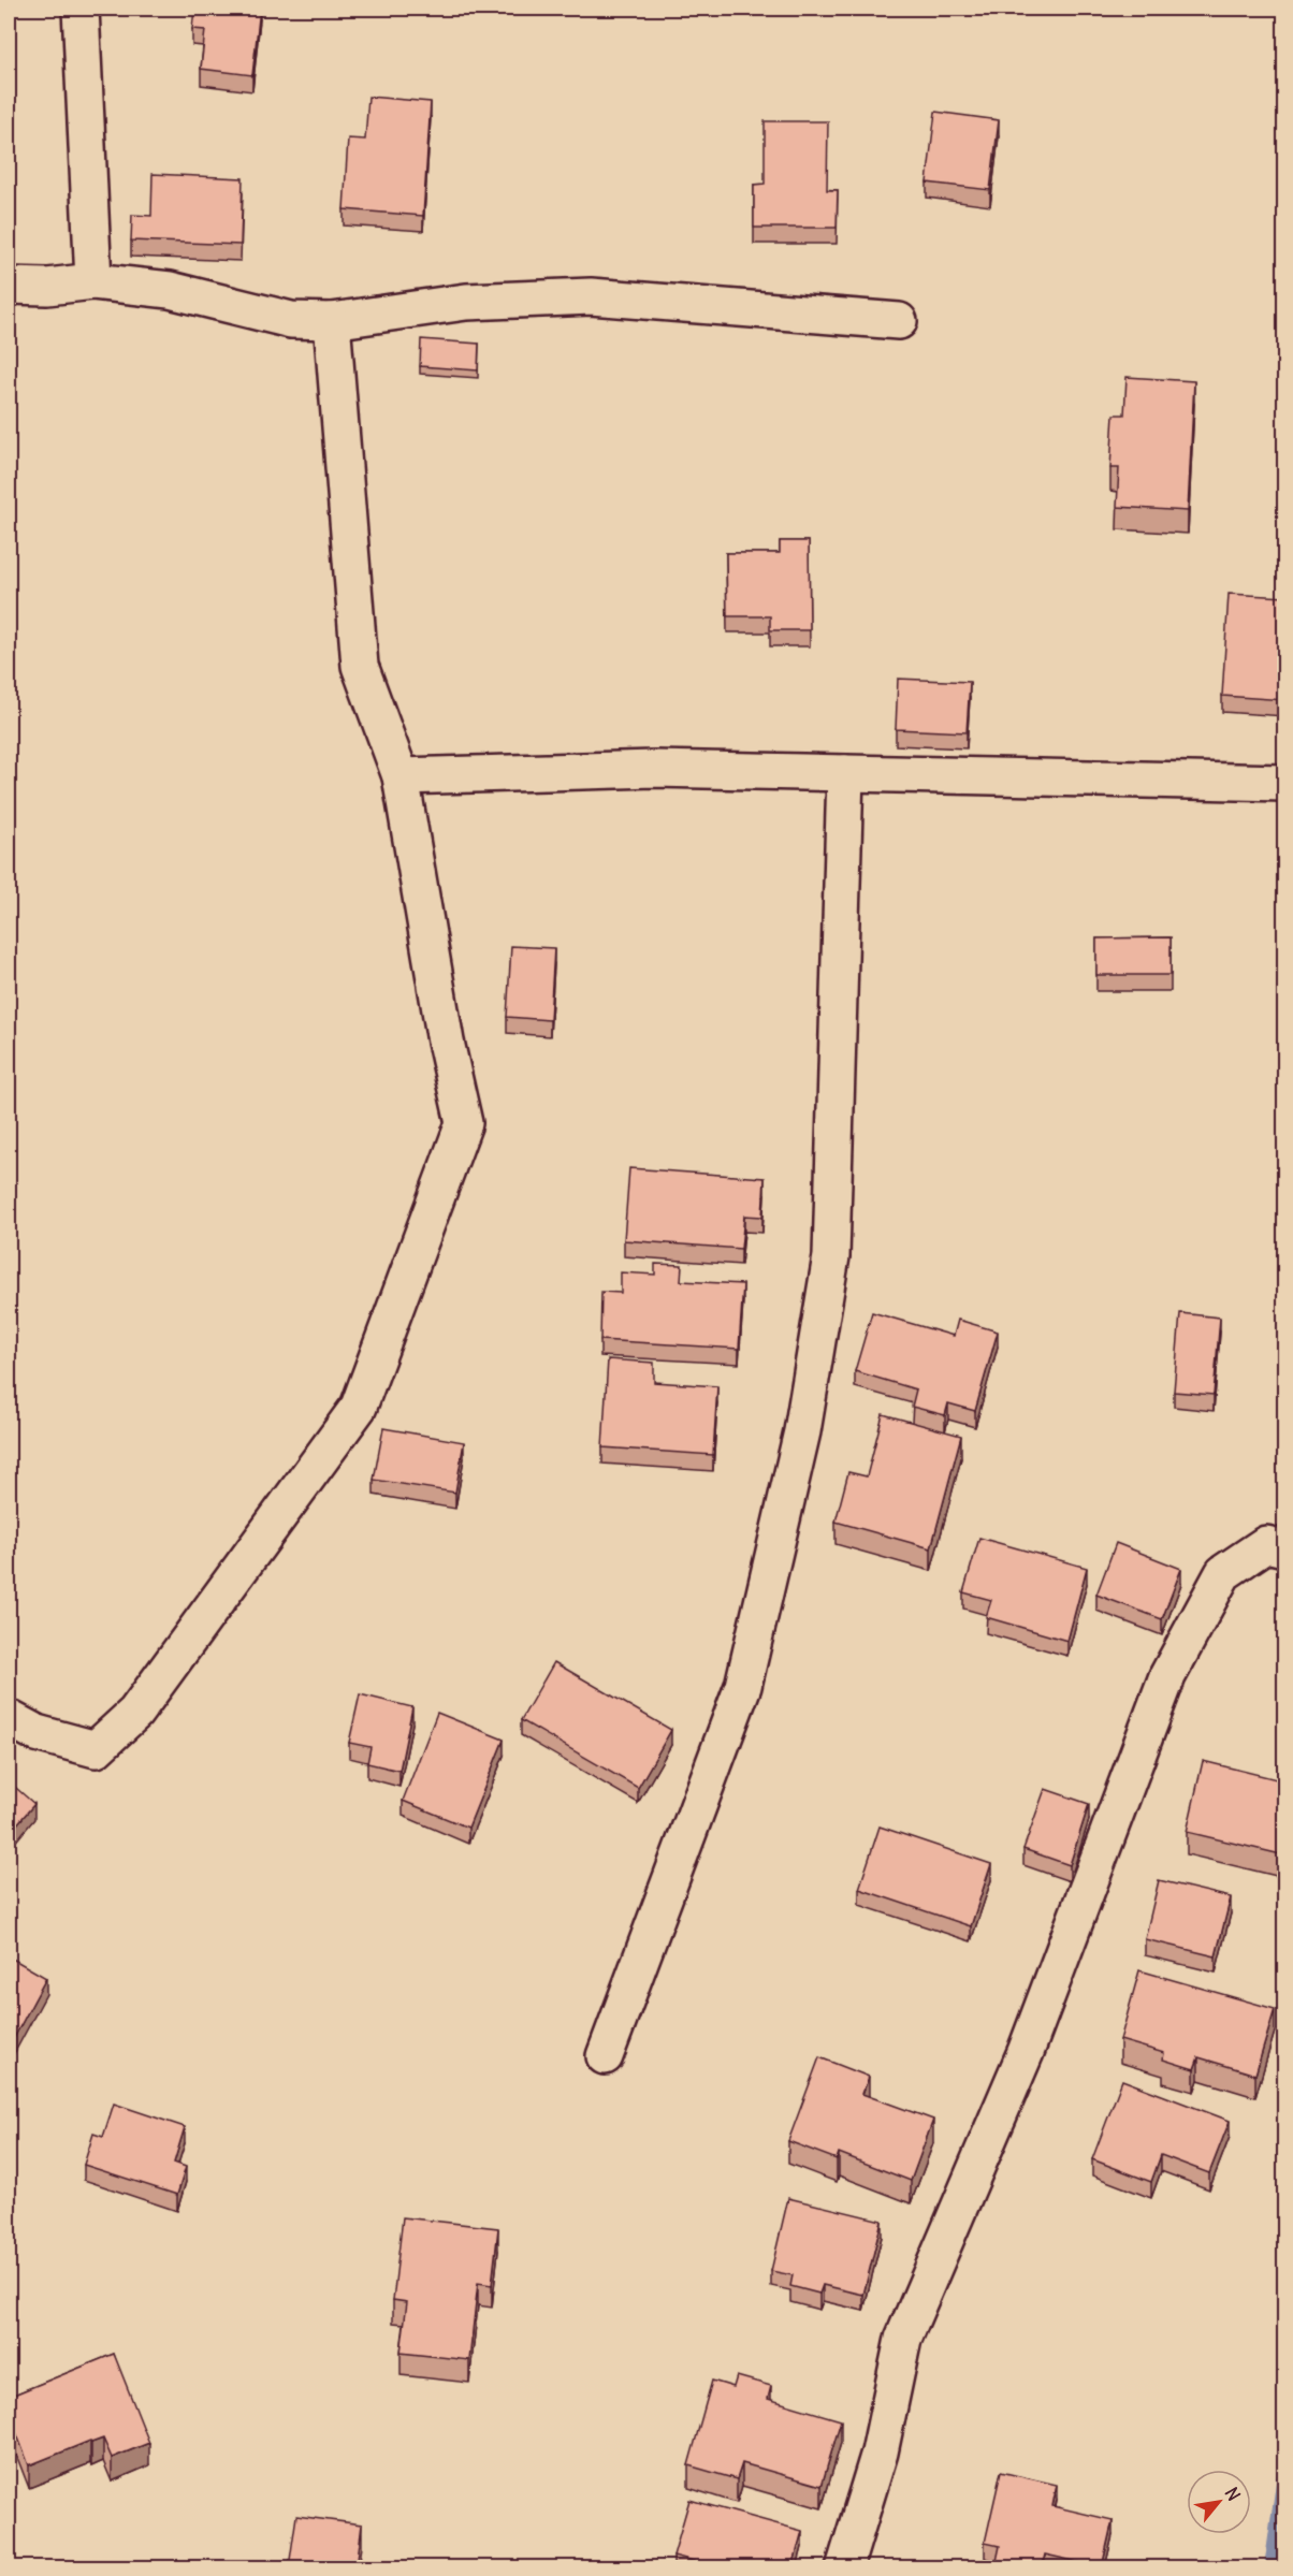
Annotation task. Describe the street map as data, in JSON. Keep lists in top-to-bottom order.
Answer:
{
  "north": "top right"
}
